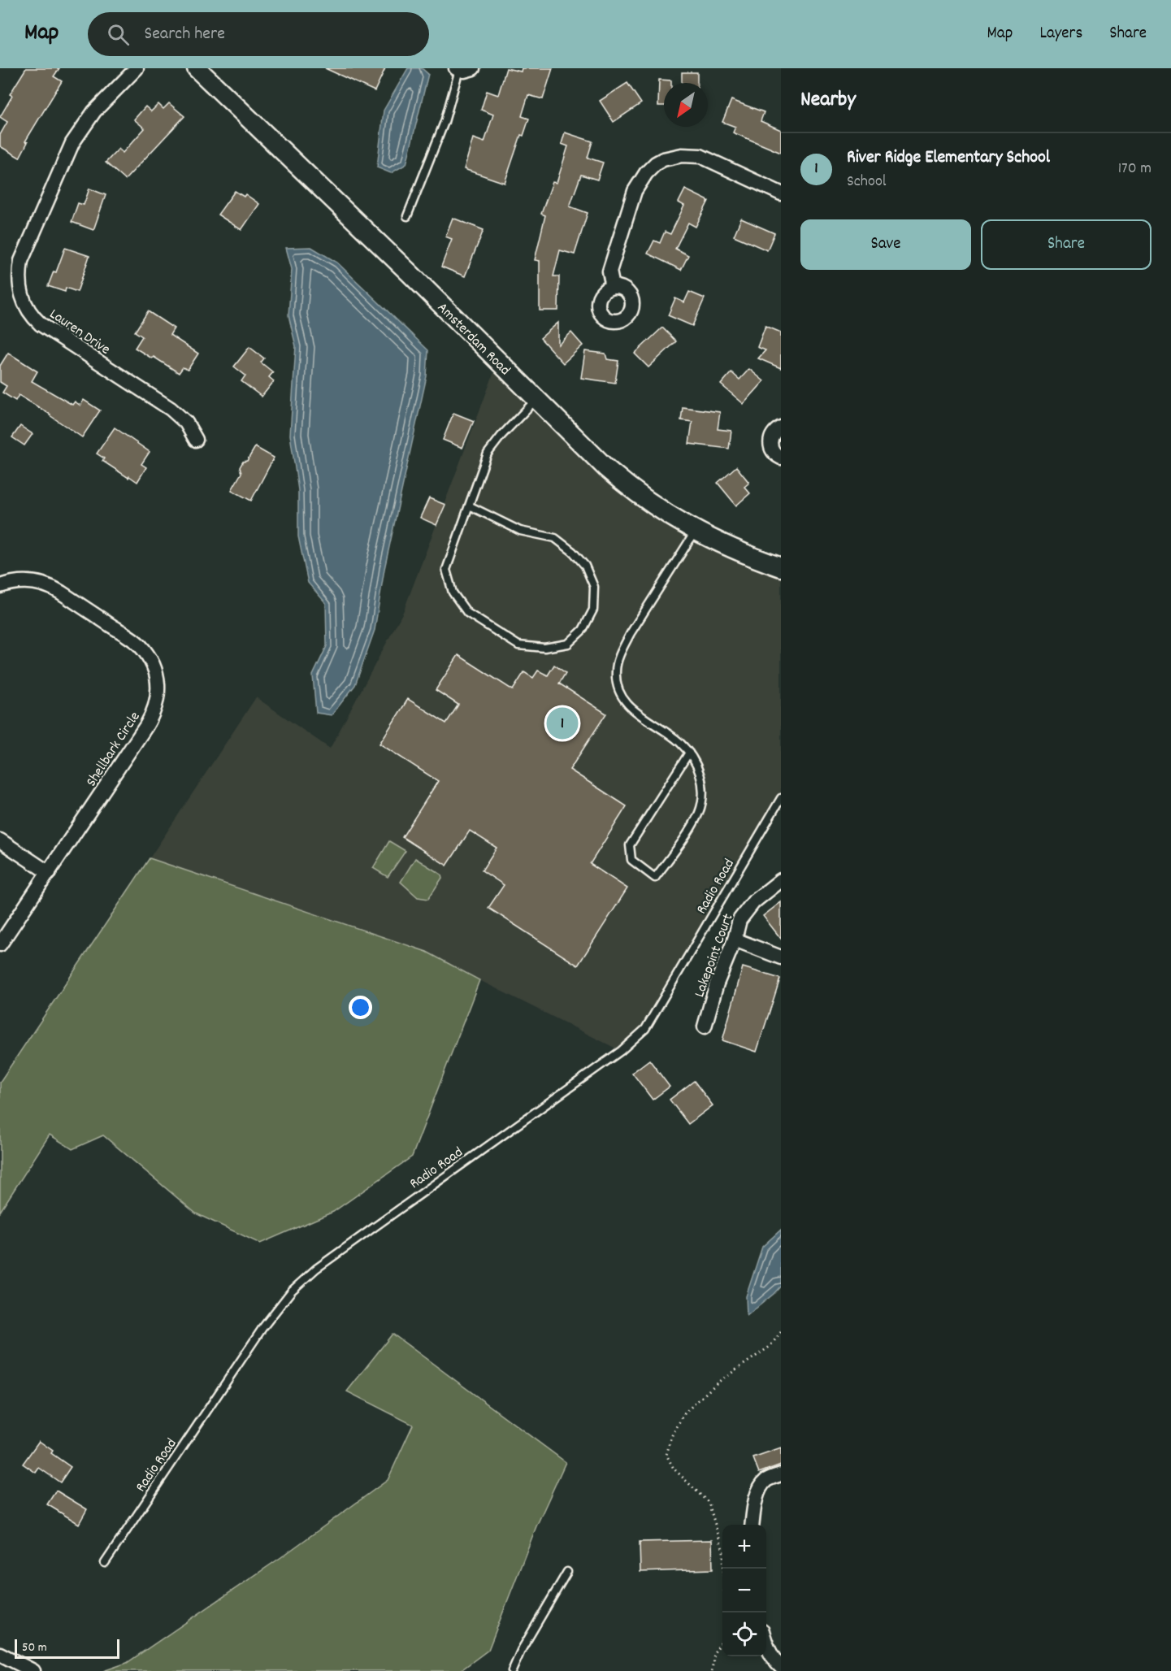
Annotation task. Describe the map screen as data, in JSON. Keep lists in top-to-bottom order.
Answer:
{
  "streets": {
    "main road": ["Amsterdam Road"],
    "street": ["Lauren Drive", "Shellbark Circle", "Lakepoint Court"],
    "lane": ["Radio Road"]
  },
  "scale_bar": "50 m",
  "north": "bottom left",
  "page": {
    "header": "Map",
    "search": "Search here",
    "nav": ["Map", "Layers", "Share"],
    "heading": "Nearby",
    "list": [
      {
        "mark": "1",
        "name": "River Ridge Elementary School",
        "note": "School",
        "value": "170 m"
      }
    ],
    "buttons": ["Save", "Share"],
    "pins": "1",
    "map_buttons": ["+", "−"],
    "scale": "50 m"
  }
}
